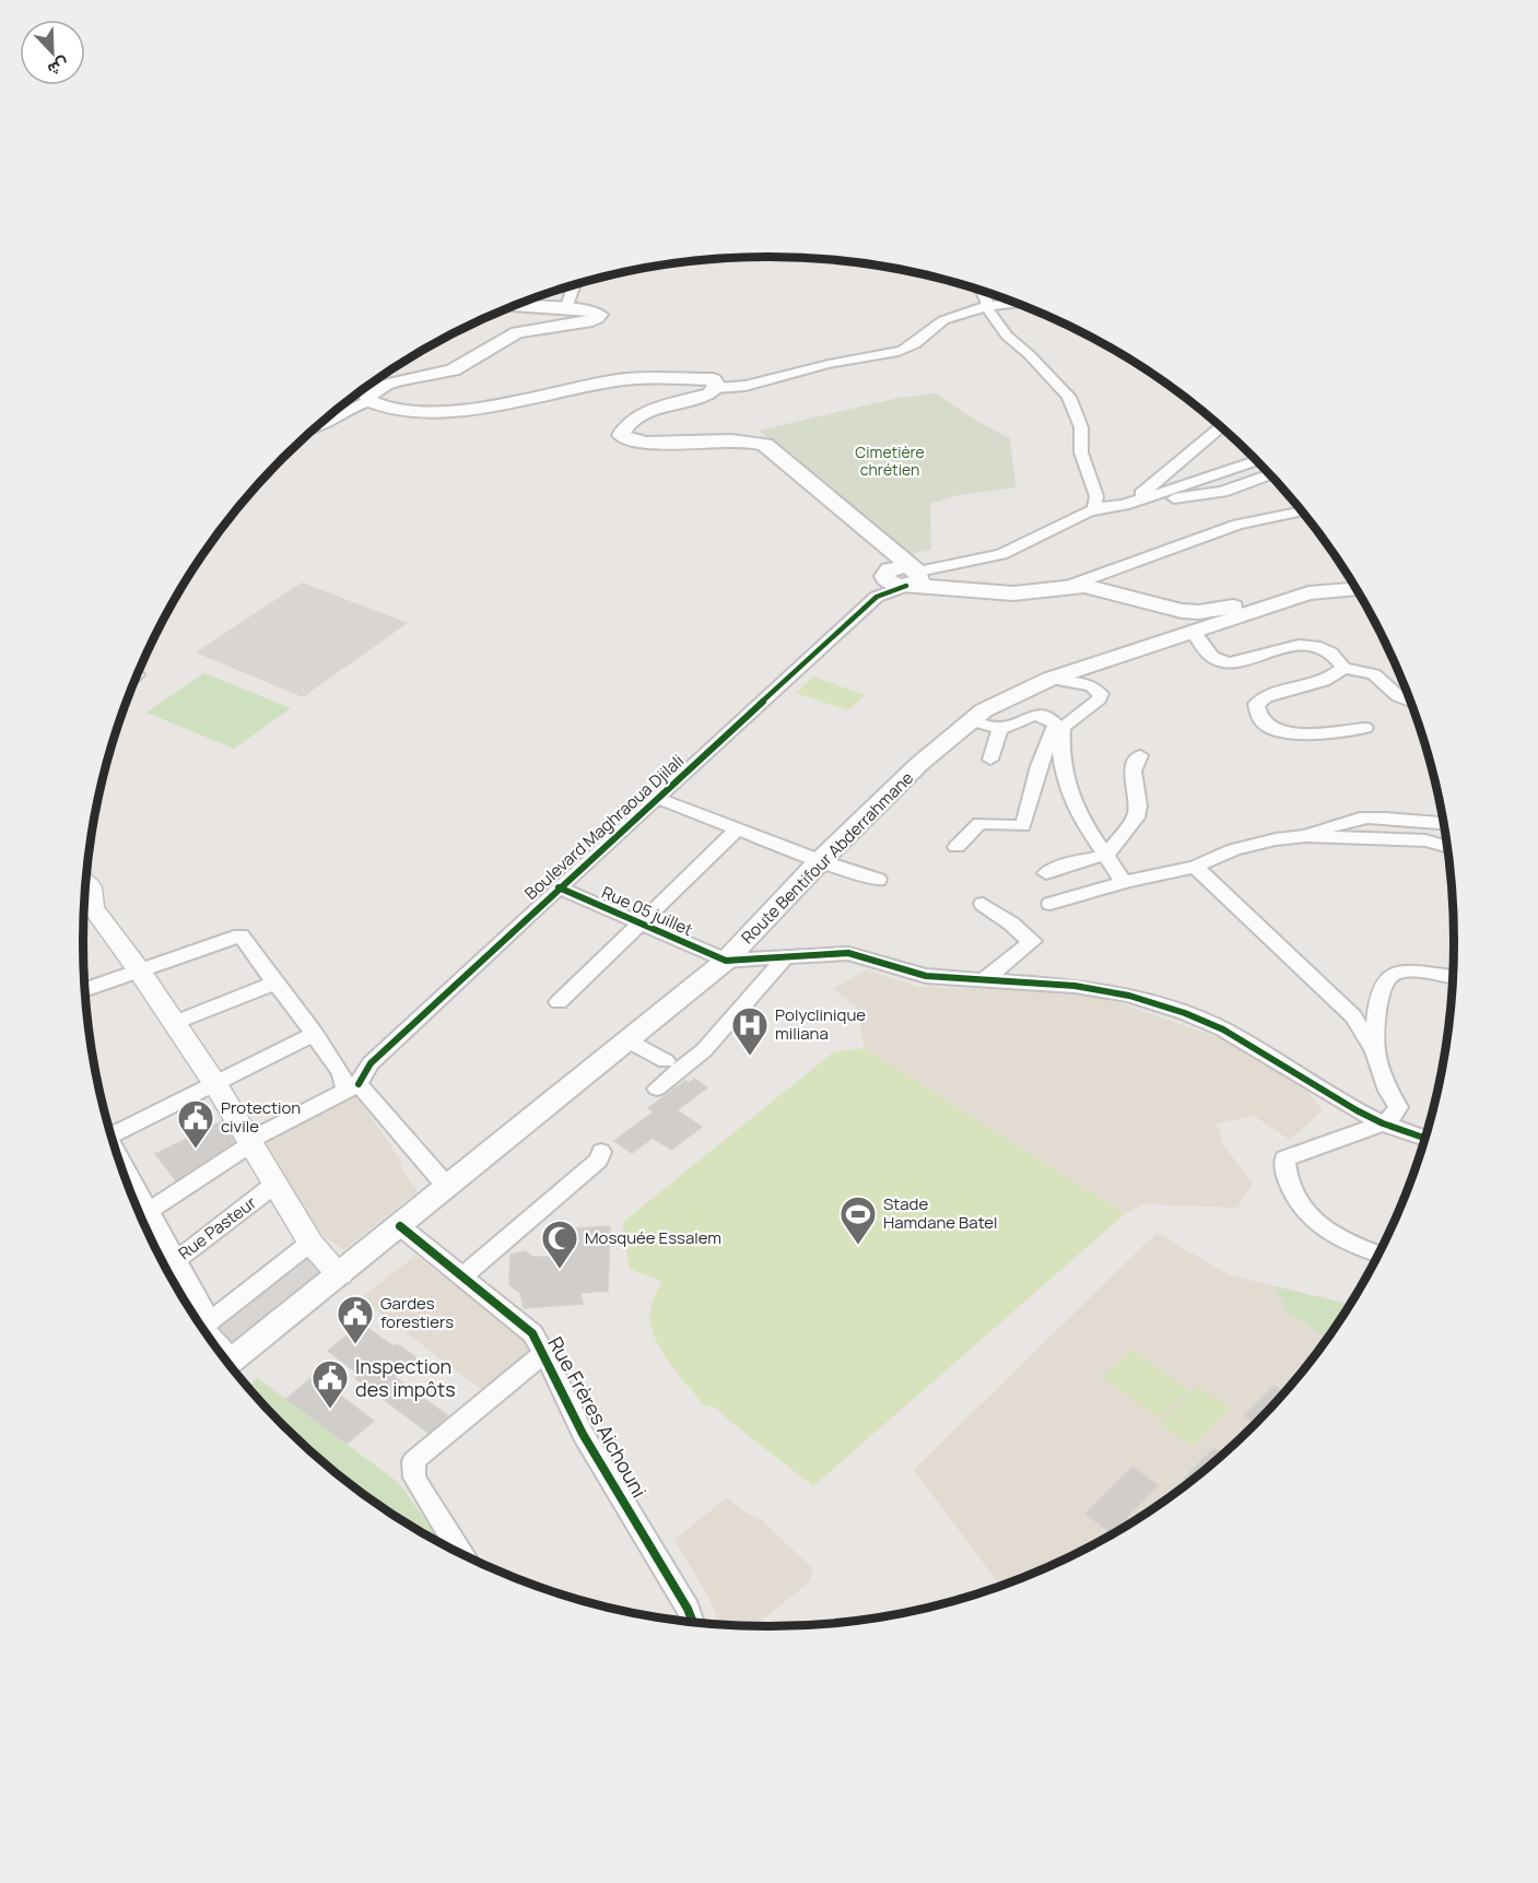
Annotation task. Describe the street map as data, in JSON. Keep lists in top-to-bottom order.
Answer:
{
  "streets": {
    "main road": ["Route Bentifour Abderrahmane"],
    "street": [
      "Boulevard Maghraoua Djilali",
      "Rue 05 juillet",
      "Rue Pasteur",
      "Rue Frères Aichouni"
    ]
  },
  "crossings": [
    ["Boulevard Maghraoua Djilali", "Rue 05 juillet"],
    ["Route Bentifour Abderrahmane", "Rue 05 juillet"],
    ["Route Bentifour Abderrahmane", "Rue Frères Aichouni"]
  ],
  "parks": ["Cimetière chrétien"],
  "places": {
    "hospital": ["Polyclinique miliana"],
    "public building": ["Protection civile", "Gardes forestiers", "Inspection des impôts"],
    "sports": ["Stade Hamdane Batel"],
    "mosque": ["Mosquée Essalem"]
  },
  "north": "bottom right"
}
